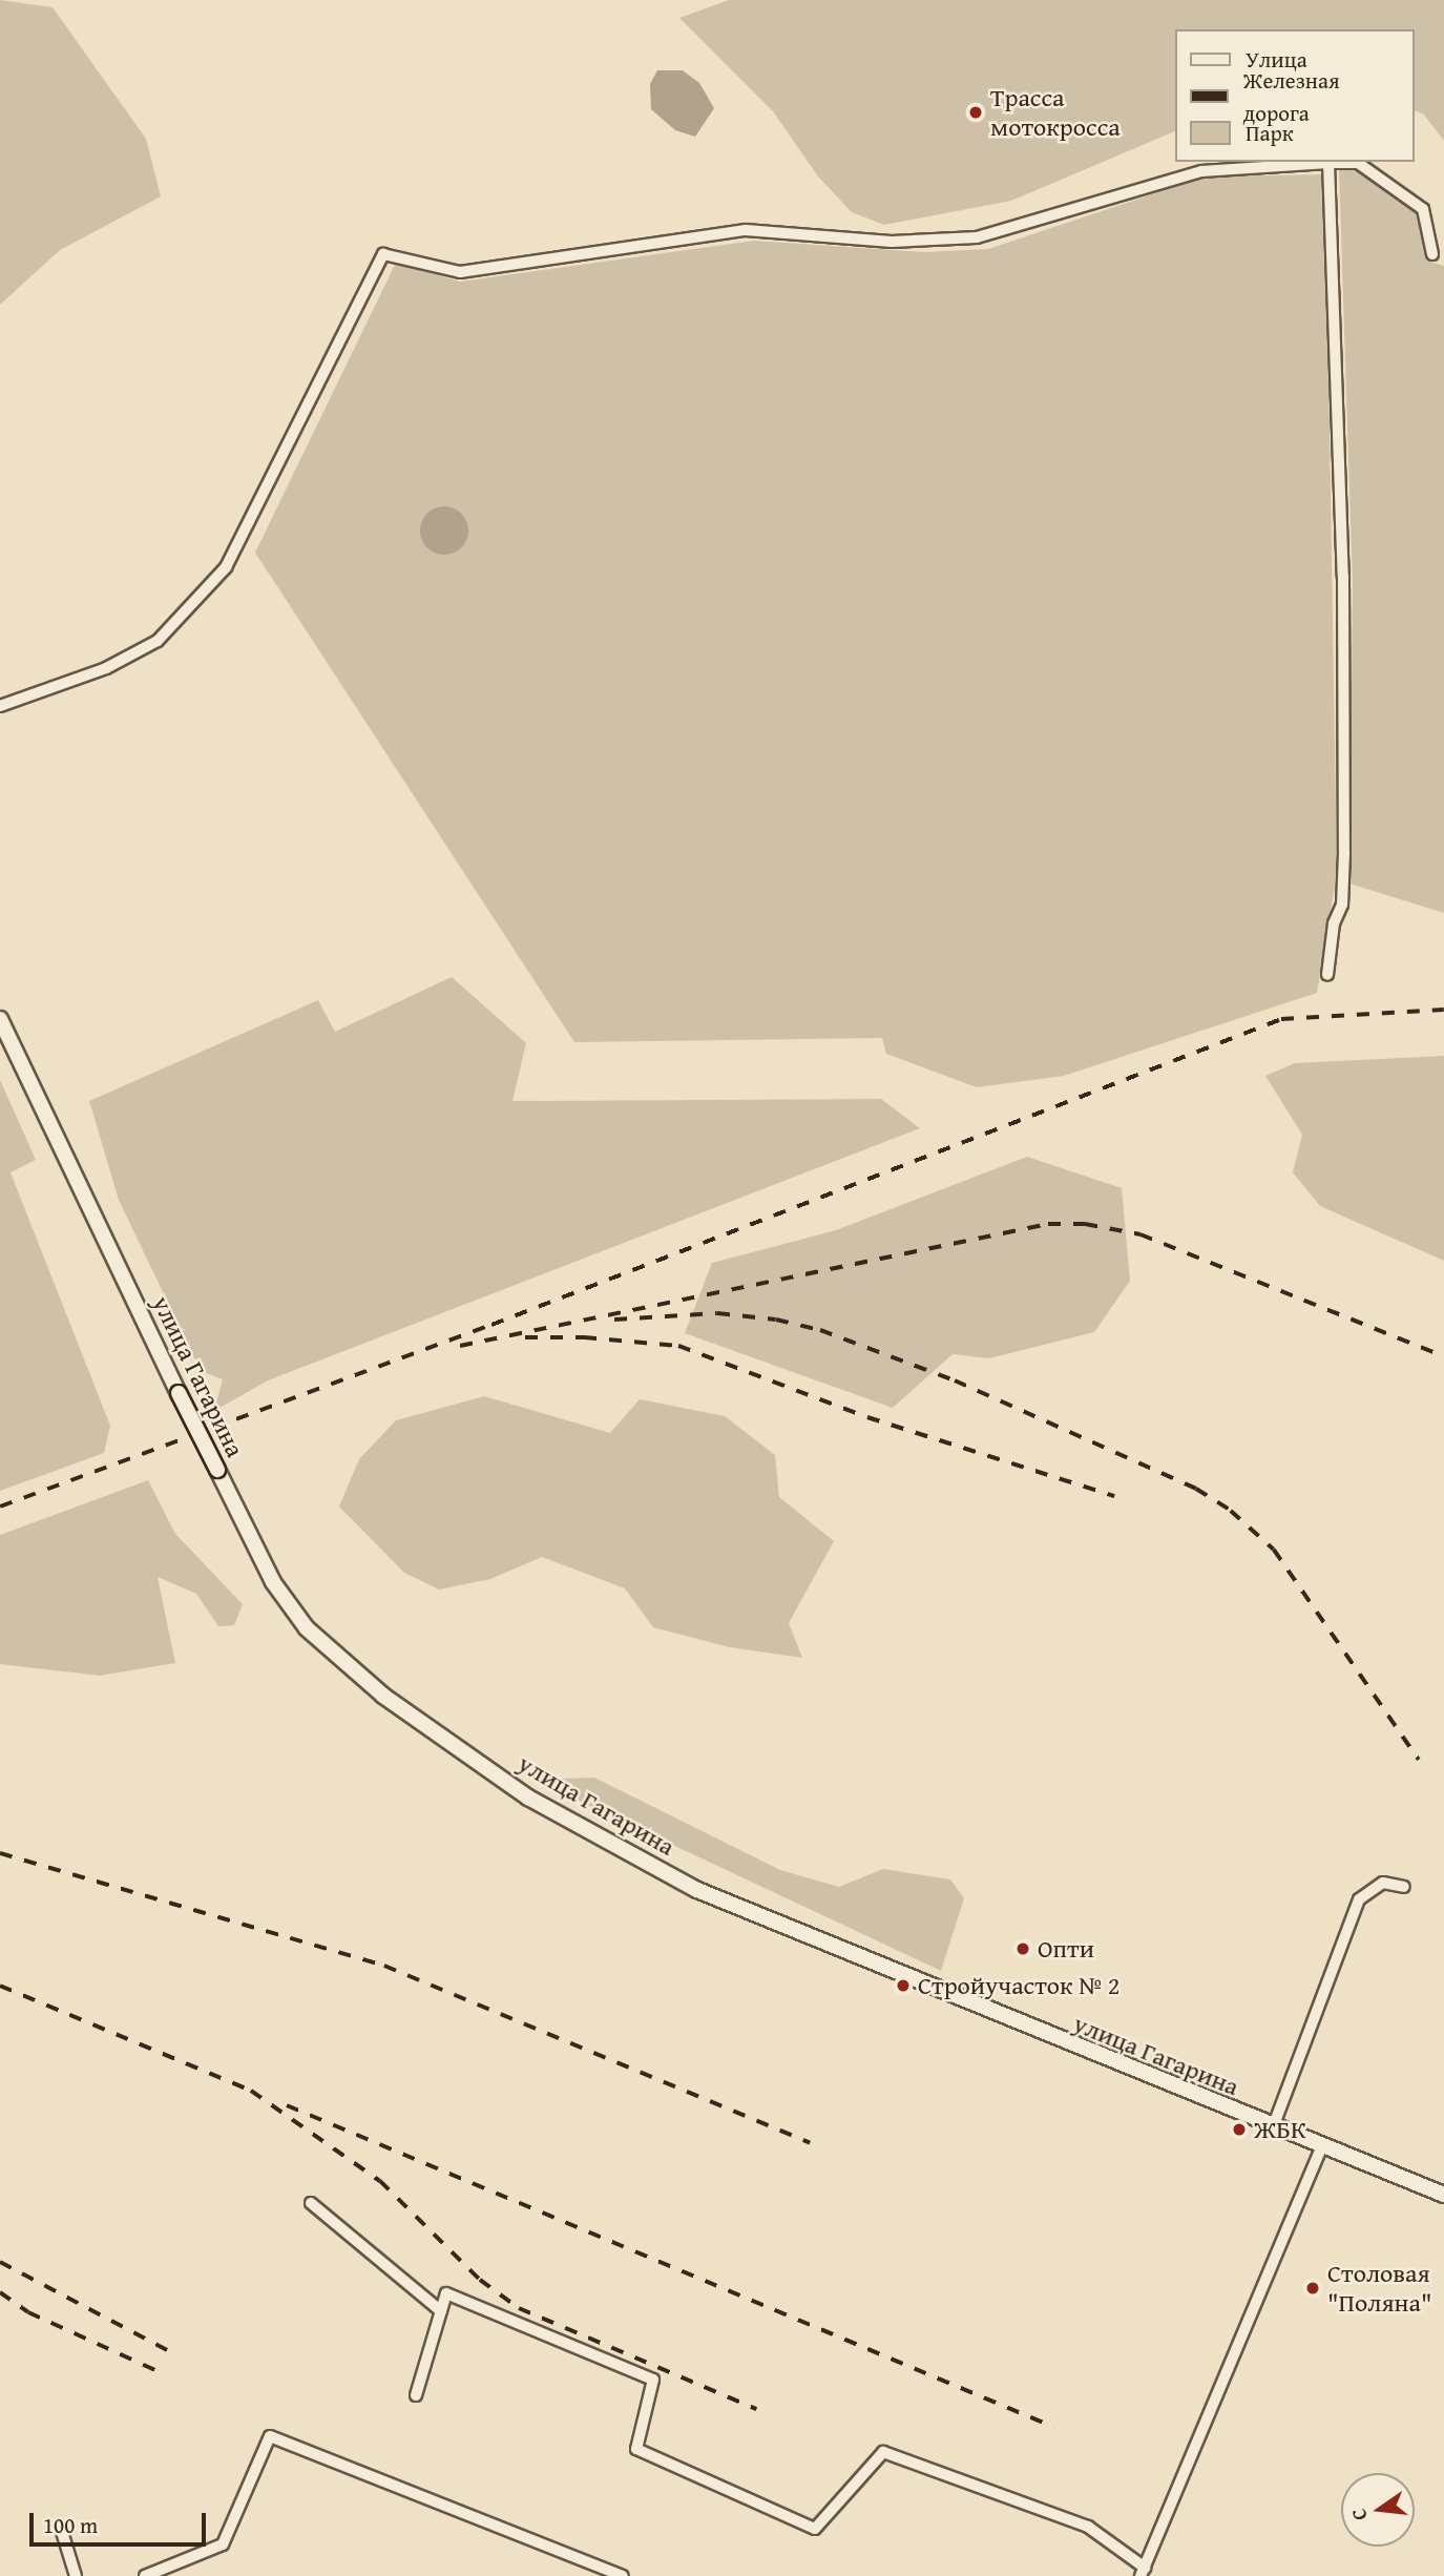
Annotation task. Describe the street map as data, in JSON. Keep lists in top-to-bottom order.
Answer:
{
  "streets": {
    "main road": ["улица Гагарина"]
  },
  "places": [
    "Трасса мотокросса",
    "Опти",
    "Стройучасток № 2",
    "ЖБК",
    "Столовая \"Поляна\""
  ],
  "legend": ["Улица", "Железная дорога", "Парк"],
  "scale_bar": "100 m",
  "north": "left"
}
